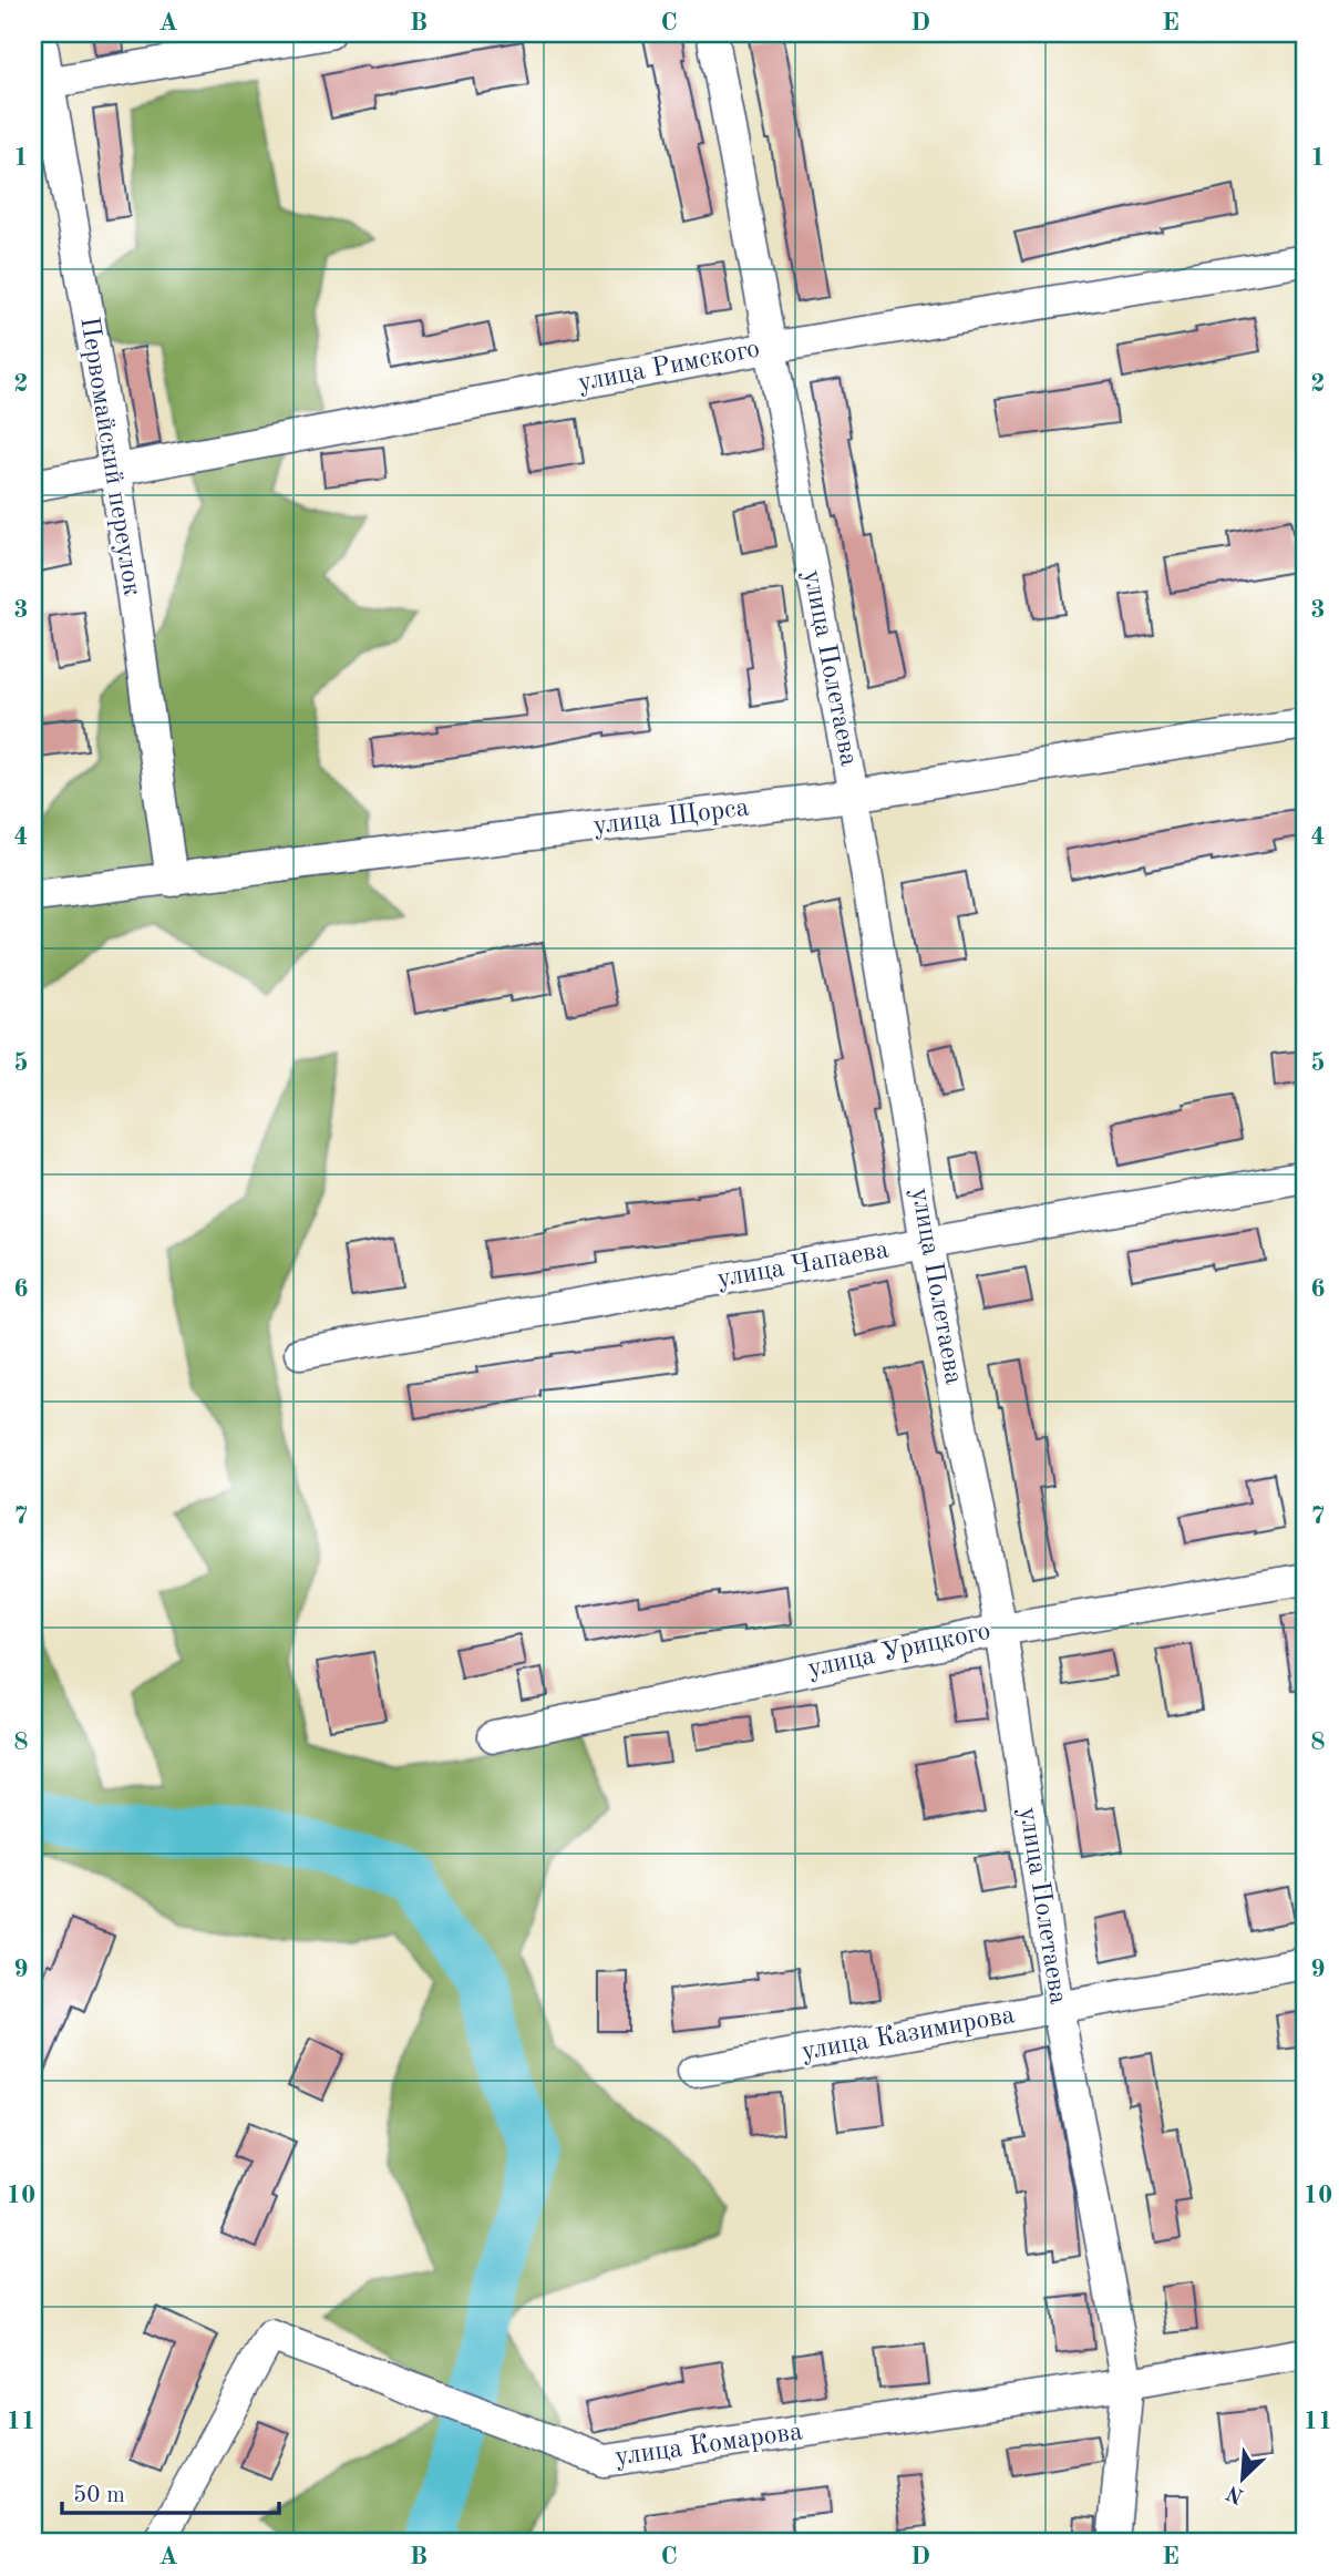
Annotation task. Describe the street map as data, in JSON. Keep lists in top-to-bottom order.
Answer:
{
  "streets": {
    "street": [
      "улица Римского",
      "Первомайский переулок",
      "улица Полетаева",
      "улица Щорса",
      "улица Чапаева",
      "улица Урицкого",
      "улица Казимирова",
      "улица Комарова"
    ]
  },
  "crossings": [
    ["улица Римского", "Первомайский переулок"],
    ["улица Римского", "улица Полетаева"],
    ["Первомайский переулок", "улица Щорса"],
    ["улица Полетаева", "улица Щорса"],
    ["улица Полетаева", "улица Чапаева"],
    ["улица Полетаева", "улица Урицкого"],
    ["улица Полетаева", "улица Казимирова"],
    ["улица Полетаева", "улица Комарова"]
  ],
  "scale_bar": "50 m",
  "north": "bottom left",
  "grid": {
    "columns": [
      "A",
      "B",
      "C",
      "D",
      "E"
    ],
    "rows": [
      "1",
      "2",
      "3",
      "4",
      "5",
      "6",
      "7",
      "8",
      "9",
      "10",
      "11"
    ]
  }
}
